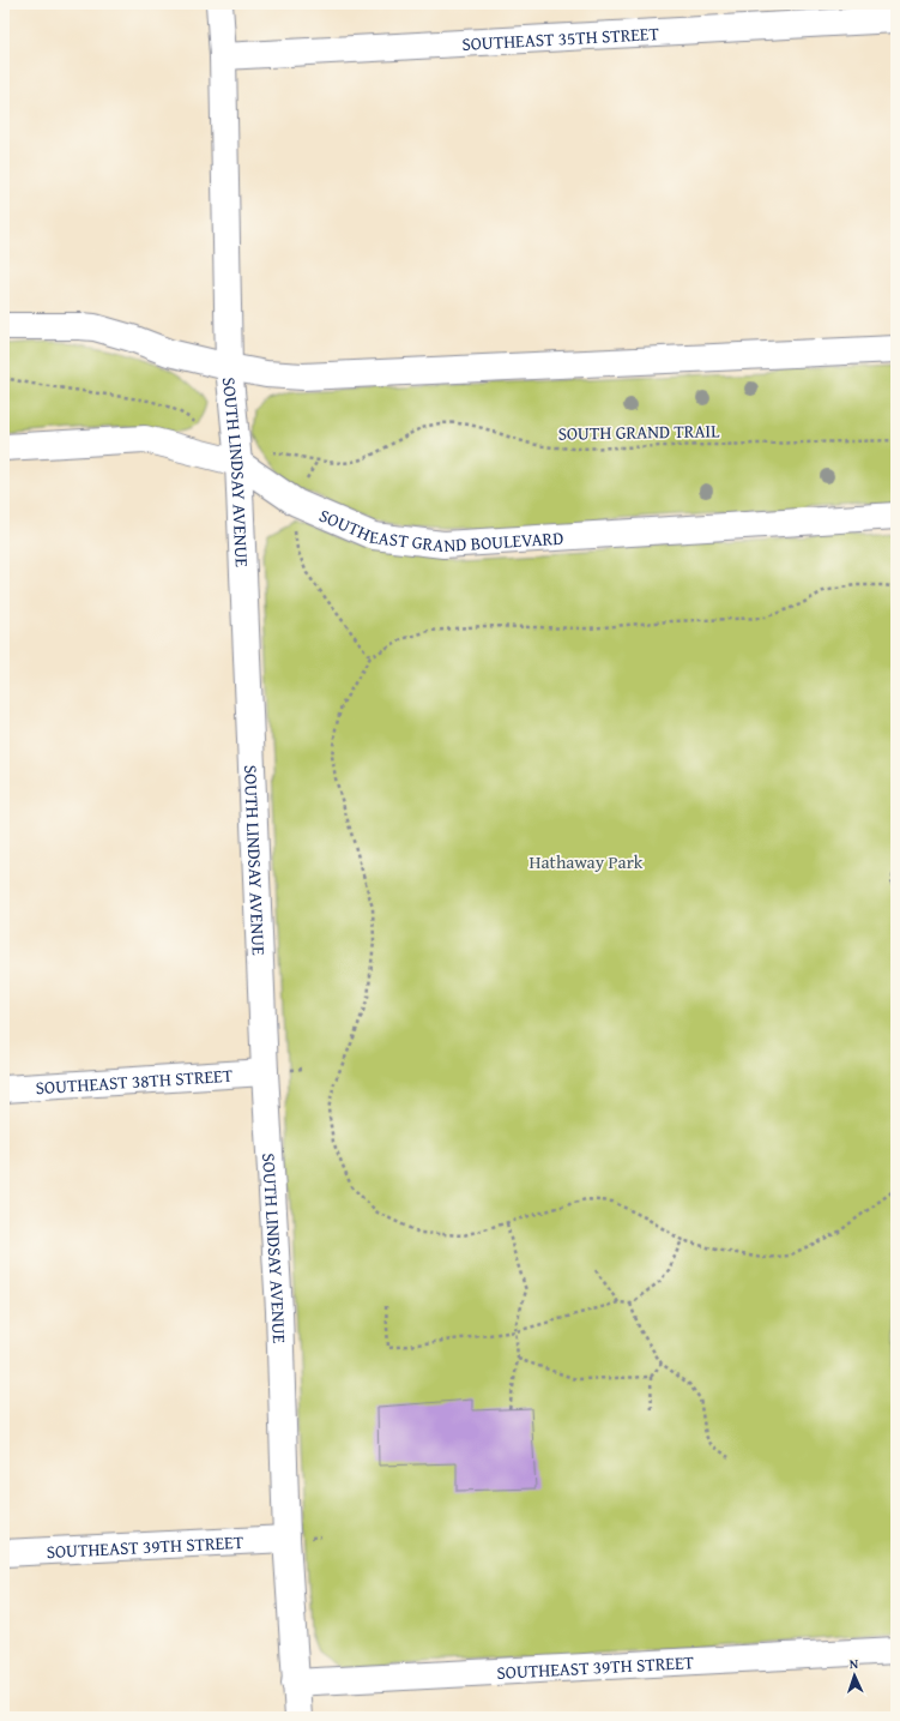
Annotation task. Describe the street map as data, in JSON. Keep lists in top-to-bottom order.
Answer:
{
  "streets": {
    "street": [
      "SOUTHEAST 35TH STREET",
      "SOUTH LINDSAY AVENUE",
      "SOUTHEAST GRAND BOULEVARD",
      "SOUTHEAST 38TH STREET",
      "SOUTHEAST 39TH STREET"
    ],
    "path": ["SOUTH GRAND TRAIL"]
  },
  "crossings": [
    ["SOUTHEAST 35TH STREET", "SOUTH LINDSAY AVENUE"],
    ["SOUTH GRAND TRAIL", "SOUTH LINDSAY AVENUE"],
    ["SOUTH GRAND TRAIL", "SOUTHEAST GRAND BOULEVARD"],
    ["SOUTH LINDSAY AVENUE", "SOUTHEAST GRAND BOULEVARD"],
    ["SOUTH LINDSAY AVENUE", "SOUTHEAST 38TH STREET"],
    ["SOUTH LINDSAY AVENUE", "SOUTHEAST 39TH STREET"]
  ],
  "parks": ["Hathaway Park"],
  "north": "top"
}
